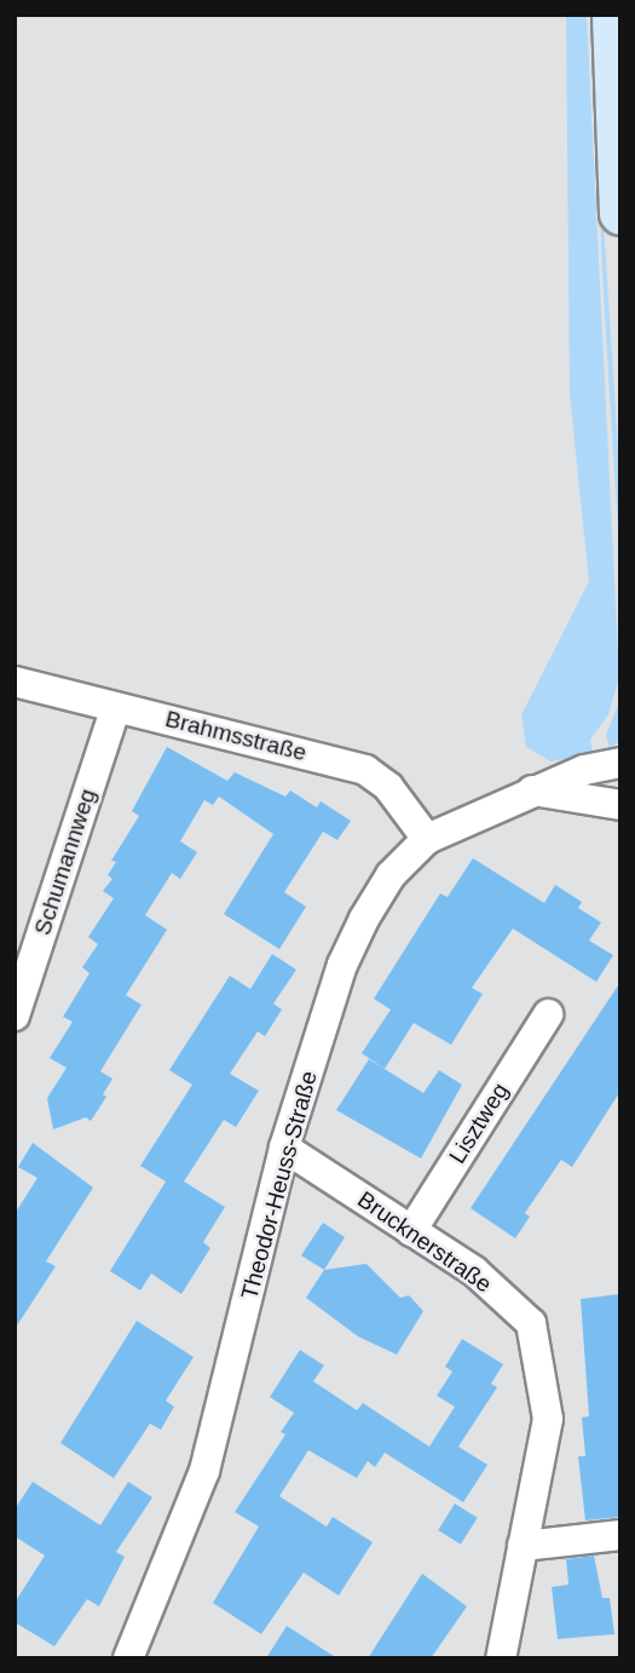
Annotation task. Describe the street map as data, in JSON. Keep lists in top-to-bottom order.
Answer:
{
  "streets": {
    "street": [
      "Brahmsstraße",
      "Schumannweg",
      "Lisztweg",
      "Theodor-Heuss-Straße",
      "Brucknerstraße"
    ]
  },
  "crossings": [
    ["Brahmsstraße", "Schumannweg"],
    ["Brahmsstraße", "Theodor-Heuss-Straße"],
    ["Lisztweg", "Brucknerstraße"],
    ["Theodor-Heuss-Straße", "Brucknerstraße"]
  ]
}
